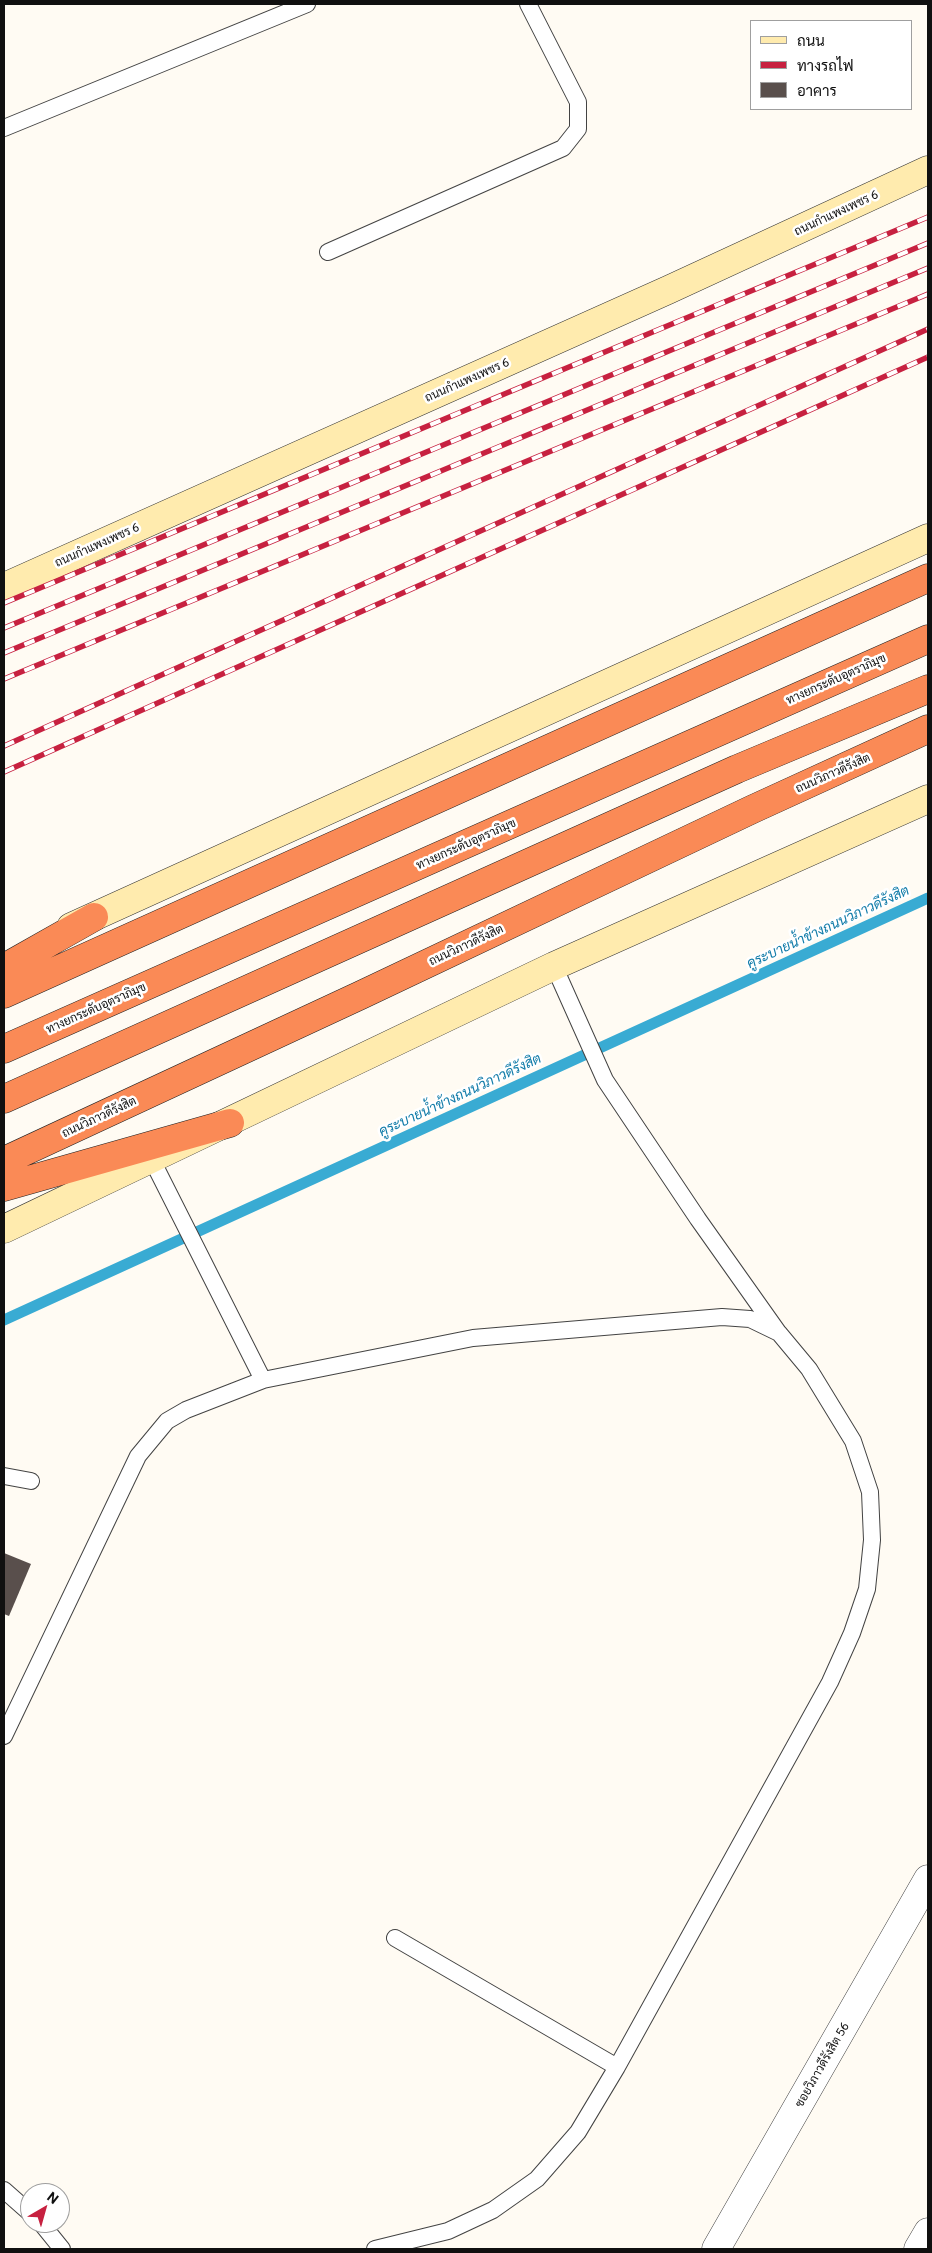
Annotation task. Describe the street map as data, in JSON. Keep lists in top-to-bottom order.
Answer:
{
  "streets": {
    "highway": ["ทางยกระดับอุตราภิมุข", "ถนนวิภาวดีรังสิต"],
    "main road": ["ถนนกำแพงเพชร 6"],
    "street": ["ซอยวิภาวดีรังสิต 56"]
  },
  "water": ["คูระบายน้ำข้างถนนวิภาวดีรังสิต"],
  "legend": ["ถนน", "ทางรถไฟ", "อาคาร"],
  "north": "top right"
}
